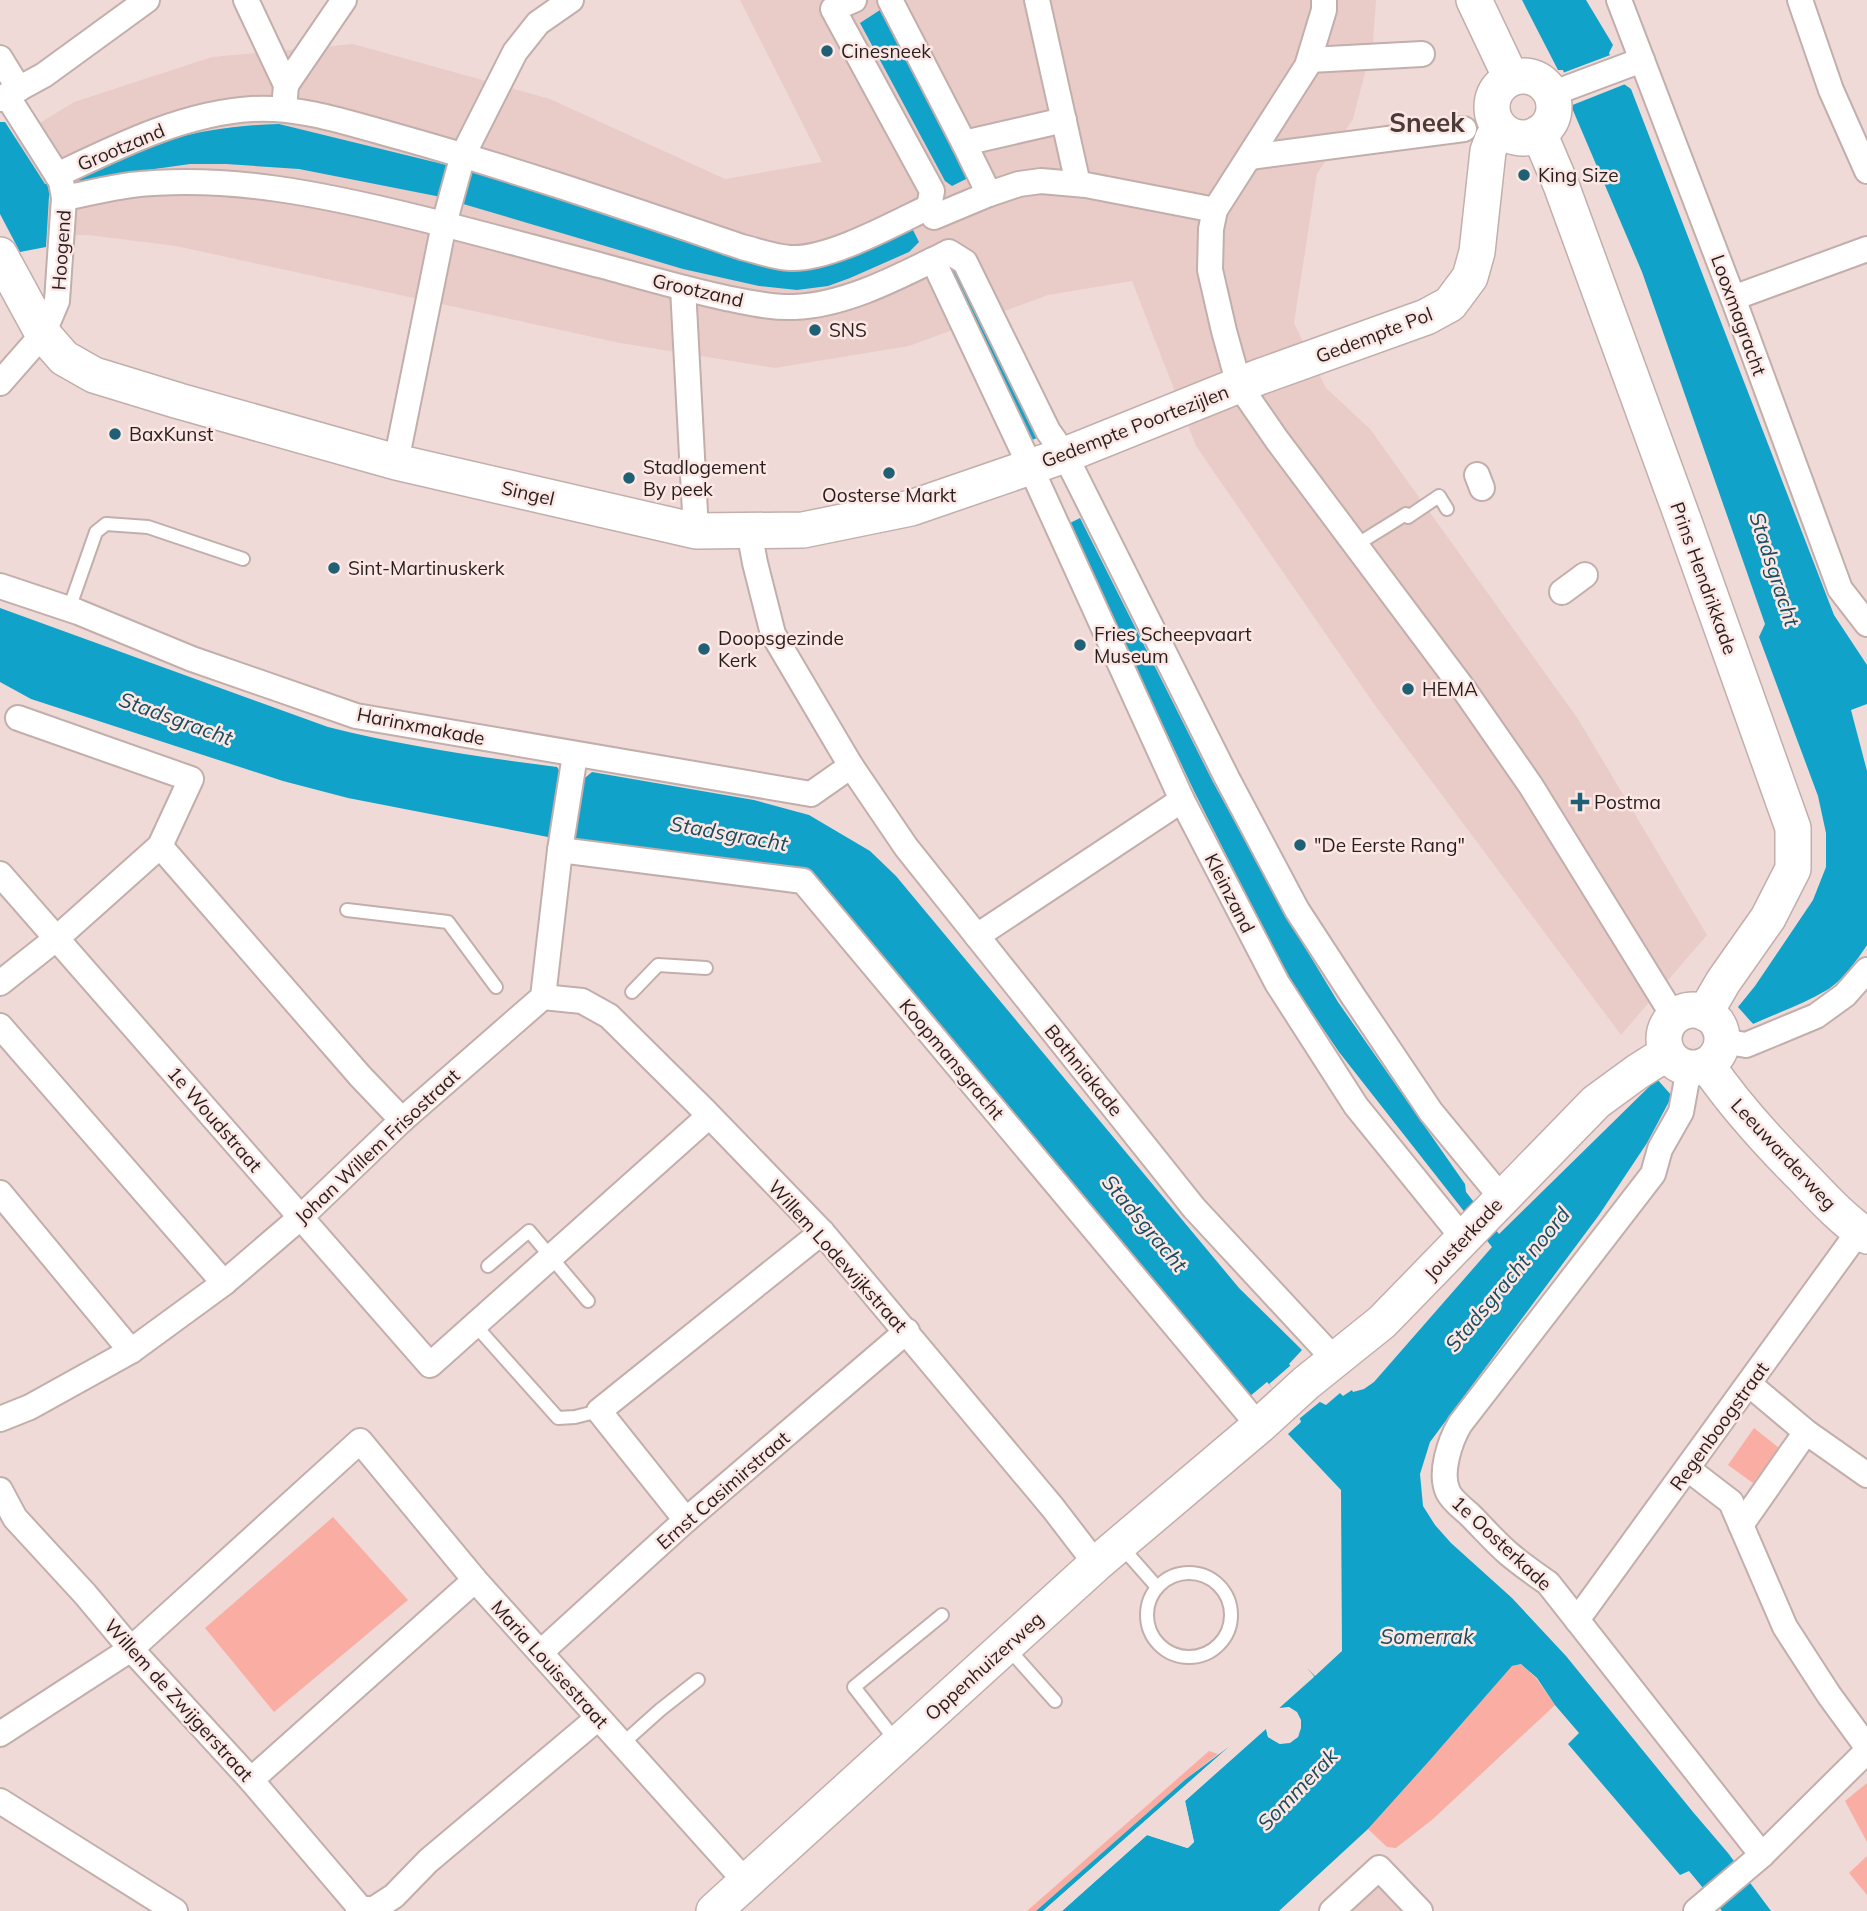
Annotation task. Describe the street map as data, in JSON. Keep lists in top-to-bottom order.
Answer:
{
  "streets": {
    "main road": [
      "Hoogend",
      "Gedempte Pol",
      "Gedempte Poortezijlen",
      "Singel",
      "Prins Hendrikkade",
      "Leeuwarderweg",
      "Jousterkade",
      "Oppenhuizerweg"
    ],
    "street": [
      "Grootzand",
      "Looxmagracht",
      "Harinxmakade",
      "Kleinzand",
      "Koopmansgracht",
      "Bothniakade",
      "1e Woudstraat",
      "Johan Willem Frisostraat",
      "Willem Lodewijkstraat",
      "Regenboogstraat",
      "Ernst Casimirstraat",
      "1e Oosterkade",
      "Maria Louisestraat",
      "Willem de Zwijgerstraat"
    ]
  },
  "crossings": [
    ["Grootzand", "Hoogend"],
    ["Grootzand", "Kleinzand"],
    ["Hoogend", "Singel"],
    ["Gedempte Pol", "Gedempte Poortezijlen"],
    ["Gedempte Pol", "Prins Hendrikkade"],
    ["Gedempte Poortezijlen", "Singel"],
    ["Gedempte Poortezijlen", "Kleinzand"],
    ["Singel", "Kleinzand"],
    ["Singel", "Bothniakade"],
    ["Prins Hendrikkade", "Leeuwarderweg"],
    ["Prins Hendrikkade", "Jousterkade"],
    ["Prins Hendrikkade", "1e Oosterkade"],
    ["Harinxmakade", "Bothniakade"],
    ["Kleinzand", "Jousterkade"],
    ["Koopmansgracht", "Jousterkade"],
    ["Koopmansgracht", "Oppenhuizerweg"],
    ["Bothniakade", "Jousterkade"],
    ["1e Woudstraat", "Johan Willem Frisostraat"],
    ["Johan Willem Frisostraat", "Willem Lodewijkstraat"],
    ["Leeuwarderweg", "Jousterkade"],
    ["Leeuwarderweg", "Regenboogstraat"],
    ["Leeuwarderweg", "1e Oosterkade"],
    ["Jousterkade", "1e Oosterkade"],
    ["Jousterkade", "Oppenhuizerweg"],
    ["Willem Lodewijkstraat", "Ernst Casimirstraat"],
    ["Willem Lodewijkstraat", "Oppenhuizerweg"],
    ["Regenboogstraat", "1e Oosterkade"],
    ["Ernst Casimirstraat", "Maria Louisestraat"],
    ["Maria Louisestraat", "Oppenhuizerweg"],
    ["Maria Louisestraat", "Willem de Zwijgerstraat"]
  ],
  "districts": ["Sneek"],
  "water": [
    "Stadsgracht",
    "Stadsgracht noord",
    "Somerrak",
    "Sommerak"
  ],
  "places": {
    "other": [
      "Cinesneek",
      "King Size",
      "SNS",
      "BaxKunst",
      "Oosterse Markt",
      "Stadlogement By peek",
      "Sint-Martinuskerk",
      "Fries Scheepvaart Museum",
      "Doopsgezinde Kerk",
      "HEMA",
      "\"De Eerste Rang\""
    ],
    "health": ["Postma"]
  }
}
